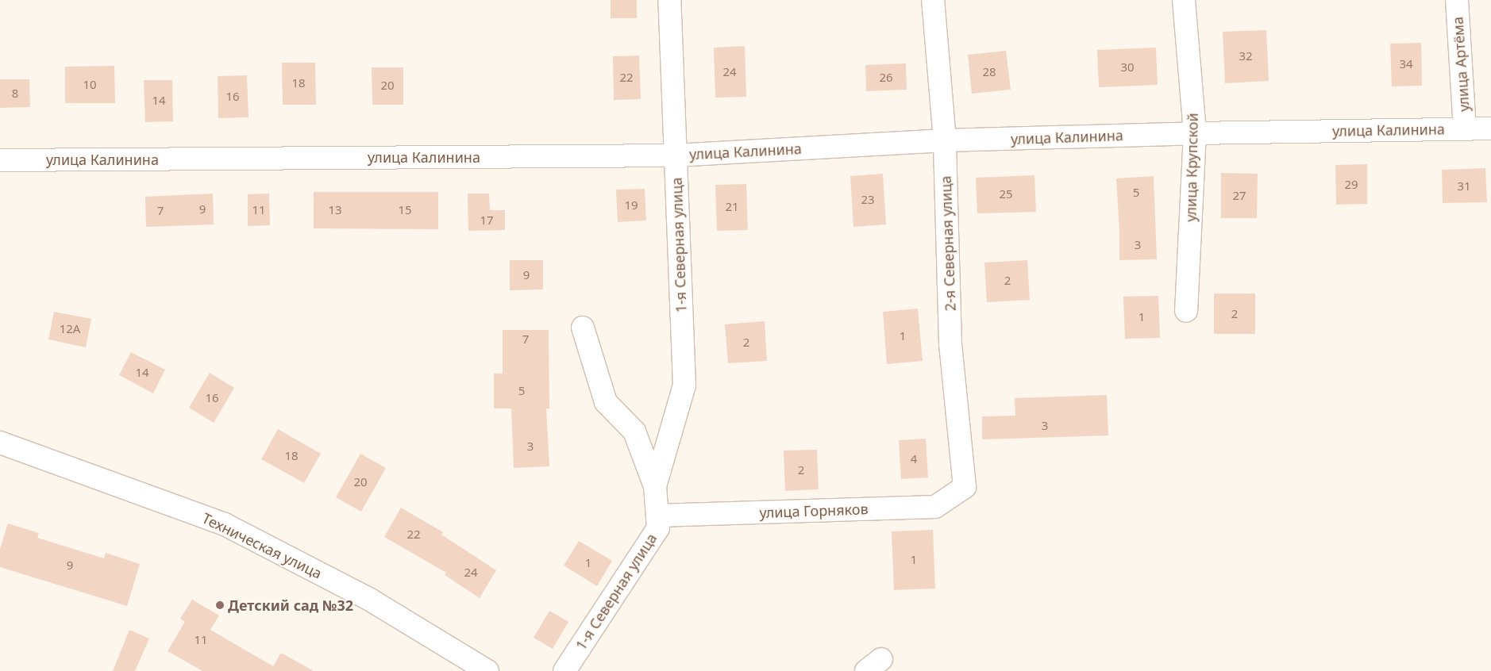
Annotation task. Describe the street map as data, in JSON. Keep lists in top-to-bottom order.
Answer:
{
  "streets": {
    "street": [
      "улица Артёма",
      "улица Калинина",
      "улица Крупской",
      "2-я Северная улица",
      "1-я Северная улица",
      "улица Горняков",
      "Техническая улица"
    ]
  },
  "crossings": [
    ["улица Артёма", "улица Калинина"],
    ["улица Калинина", "улица Крупской"],
    ["улица Калинина", "2-я Северная улица"],
    ["улица Калинина", "1-я Северная улица"],
    ["2-я Северная улица", "улица Горняков"],
    ["1-я Северная улица", "улица Горняков"]
  ],
  "places": ["Детский сад №32"],
  "house_numbers": [
    "32",
    "34",
    "30",
    "24",
    "28",
    "22",
    "26",
    "18",
    "10",
    "20",
    "8",
    "16",
    "14",
    "29",
    "31",
    "5",
    "25",
    "27",
    "23",
    "19",
    "21",
    "9",
    "11",
    "13",
    "15",
    "7",
    "17",
    "3",
    "9",
    "2",
    "2",
    "1",
    "12А",
    "1",
    "7",
    "2",
    "14",
    "5",
    "16",
    "3",
    "3",
    "18",
    "4",
    "2",
    "20",
    "22",
    "1",
    "1",
    "9",
    "24",
    "11"
  ]
}
